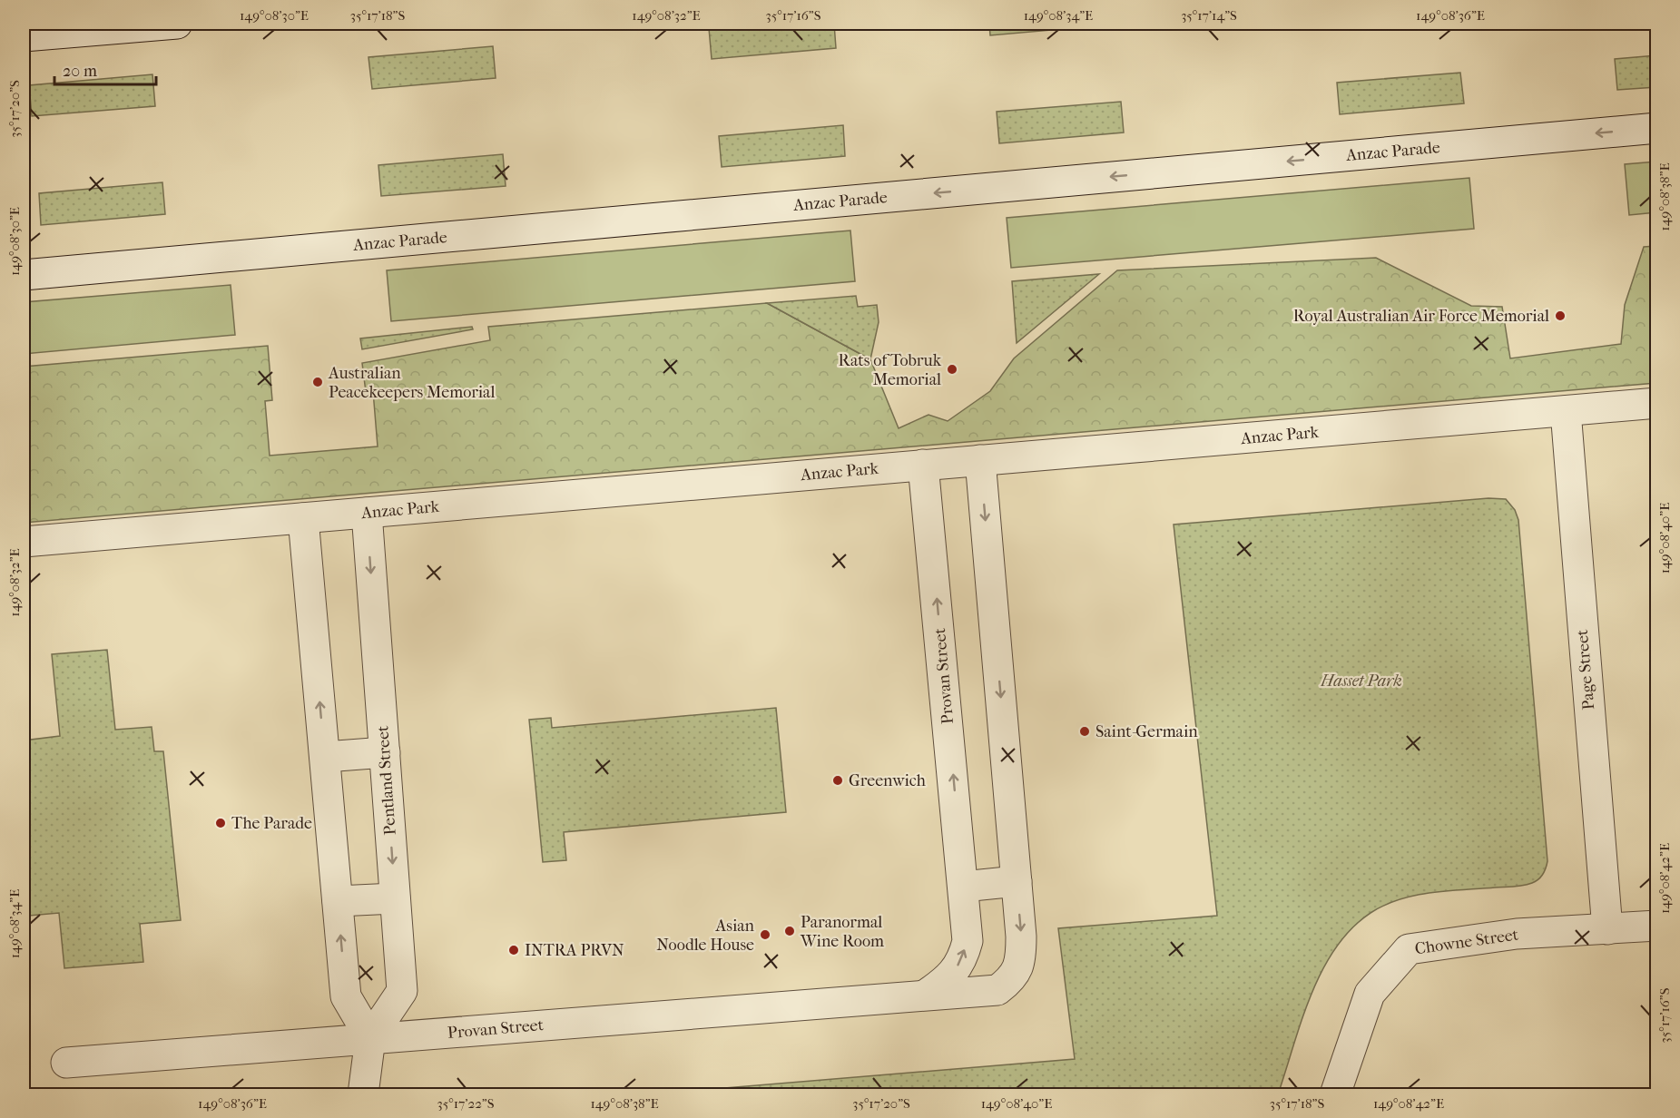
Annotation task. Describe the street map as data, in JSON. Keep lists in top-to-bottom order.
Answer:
{
  "streets": {
    "street": [
      "Anzac Parade",
      "Anzac Park",
      "Page Street",
      "Provan Street",
      "Pentland Street",
      "Chowne Street"
    ]
  },
  "crossings": [
    ["Anzac Park", "Page Street"],
    ["Anzac Park", "Provan Street"],
    ["Anzac Park", "Pentland Street"],
    ["Page Street", "Chowne Street"],
    ["Provan Street", "Pentland Street"]
  ],
  "one_way": ["Anzac Parade"],
  "parks": ["Hasset Park"],
  "places": [
    "Royal Australian Air Force Memorial",
    "Rats of Tobruk Memorial",
    "Australian Peacekeepers Memorial",
    "Saint-Germain",
    "Greenwich",
    "The Parade",
    "Paranormal Wine Room",
    "Asian Noodle House",
    "INTRA PRVN"
  ],
  "scale_bar": "20 m",
  "coordinates": [
    "149°08'30\"E",
    "35°17'18\"S",
    "149°08'32\"E",
    "35°17'16\"S",
    "149°08'34\"E",
    "35°17'14\"S",
    "149°08'36\"E",
    "35°17'20\"S",
    "149°08'38\"E",
    "149°08'40\"E",
    "149°08'42\"E",
    "35°17'22\"S"
  ]
}
